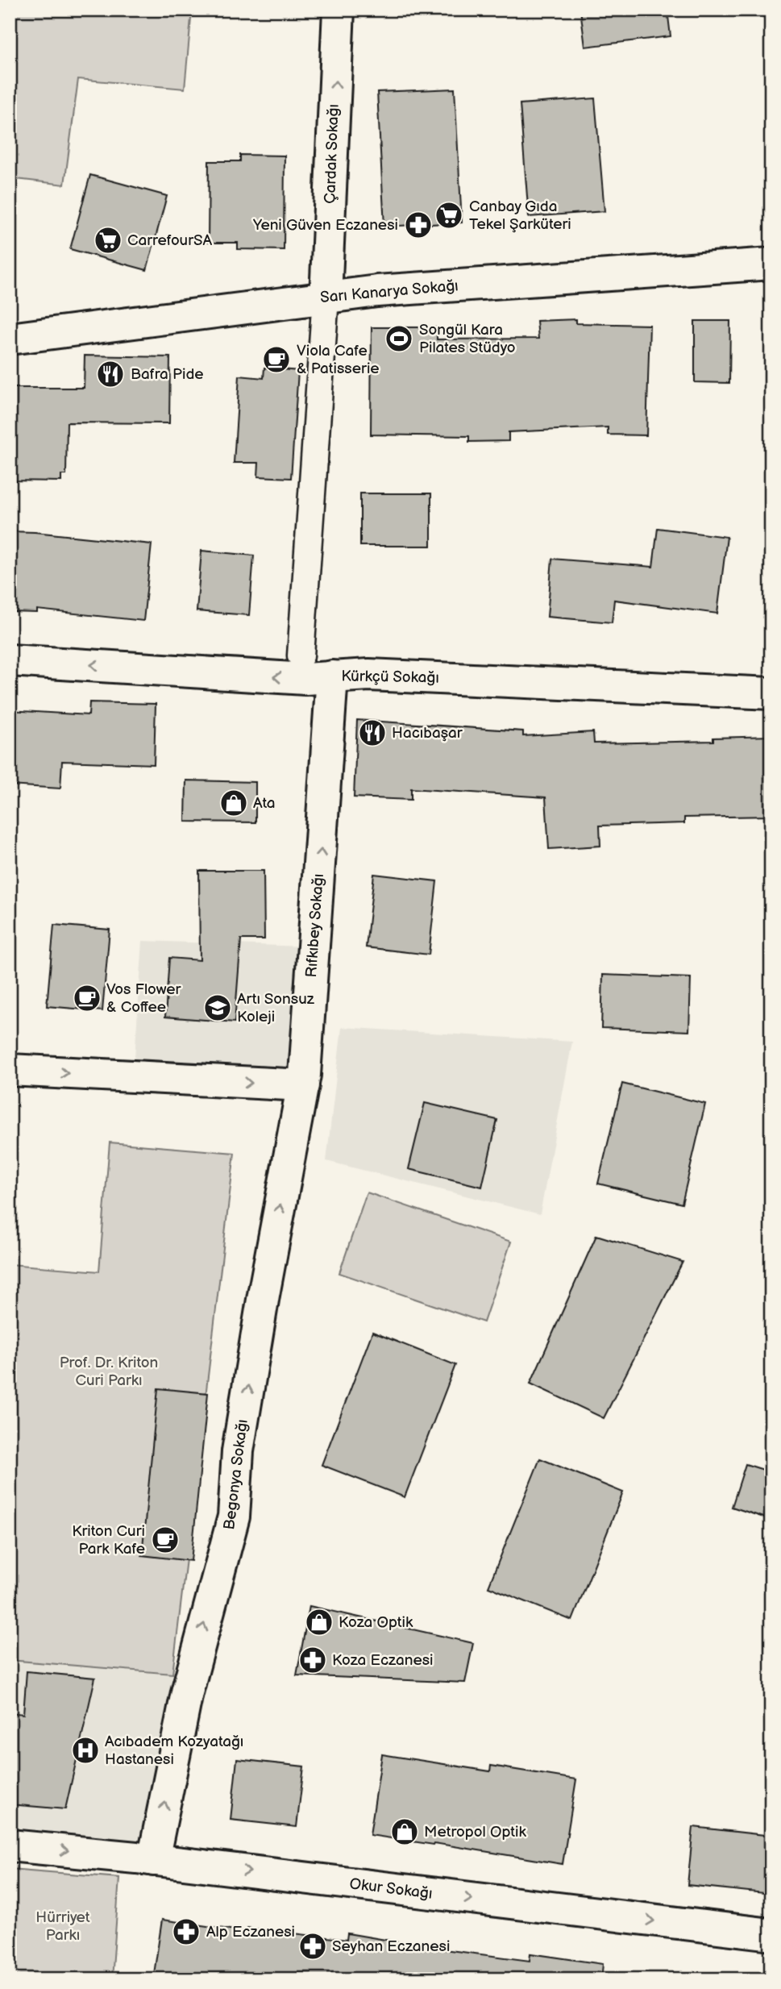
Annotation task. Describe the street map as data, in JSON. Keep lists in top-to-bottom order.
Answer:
{
  "streets": {
    "street": [
      "Çardak Sokağı",
      "Sarı Kanarya Sokağı",
      "Kürkçü Sokağı",
      "Rıfkıbey Sokağı",
      "Begonya Sokağı",
      "Okur Sokağı"
    ]
  },
  "crossings": [
    ["Çardak Sokağı", "Sarı Kanarya Sokağı"],
    ["Kürkçü Sokağı", "Rıfkıbey Sokağı"],
    ["Rıfkıbey Sokağı", "Begonya Sokağı"],
    ["Begonya Sokağı", "Okur Sokağı"]
  ],
  "one_way": [
    "Çardak Sokağı",
    "Kürkçü Sokağı",
    "Rıfkıbey Sokağı",
    "Begonya Sokağı",
    "Okur Sokağı"
  ],
  "parks": ["Prof. Dr. Kriton Curi Parkı", "Hürriyet Parkı"],
  "places": {
    "supermarket": ["Canbay Gıda Tekel Şarküteri", "CarrefourSA"],
    "pharmacy": [
      "Yeni Güven Eczanesi",
      "Koza Eczanesi",
      "Alp Eczanesi",
      "Seyhan Eczanesi"
    ],
    "sports": ["Songül Kara Pilates Stüdyo"],
    "cafe": ["Viola Cafe & Patisserie", "Vos Flower & Coffee", "Kriton Curi Park Kafe"],
    "restaurant": ["Bafra Pide", "Hacıbaşar"],
    "shop": ["Ata", "Koza Optik", "Metropol Optik"],
    "school or university": ["Artı Sonsuz Koleji"],
    "hospital": ["Acıbadem Kozyatağı Hastanesi"]
  }
}
